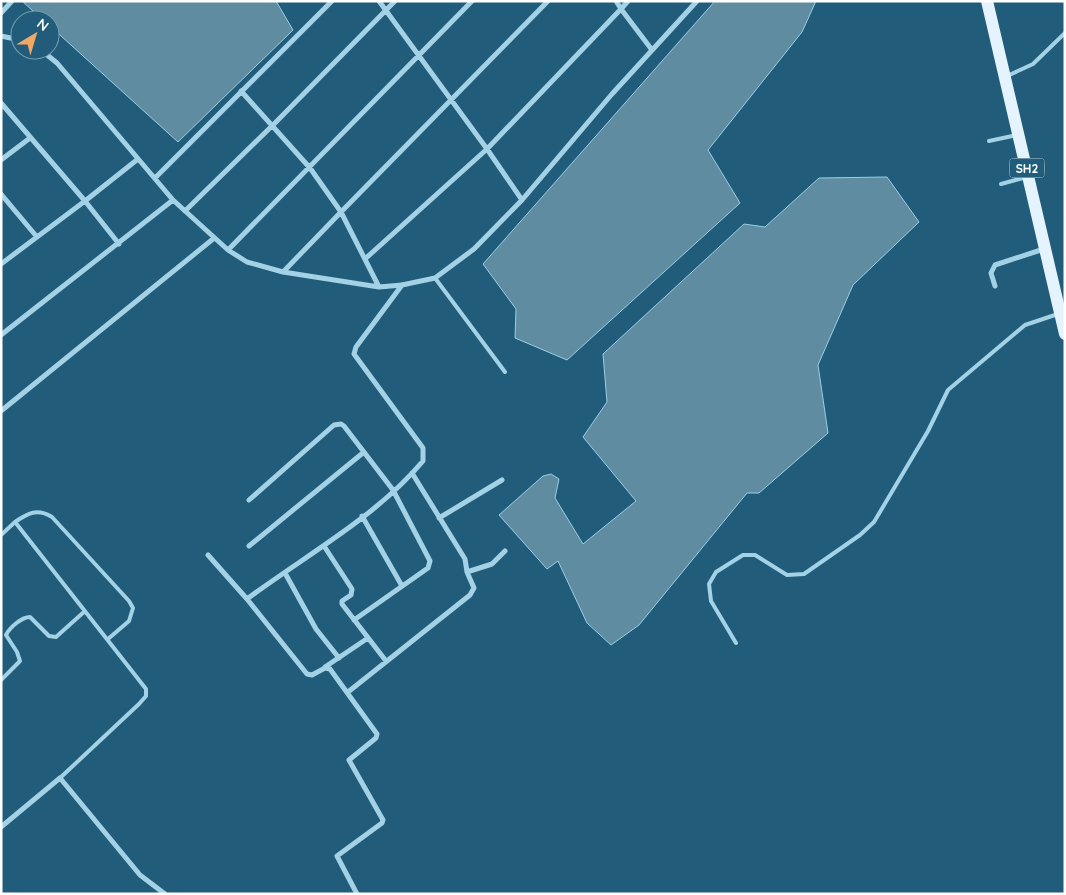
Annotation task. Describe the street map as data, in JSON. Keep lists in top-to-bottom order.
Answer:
{
  "streets": {
    "main road": ["SH2"]
  },
  "north": "top right"
}
